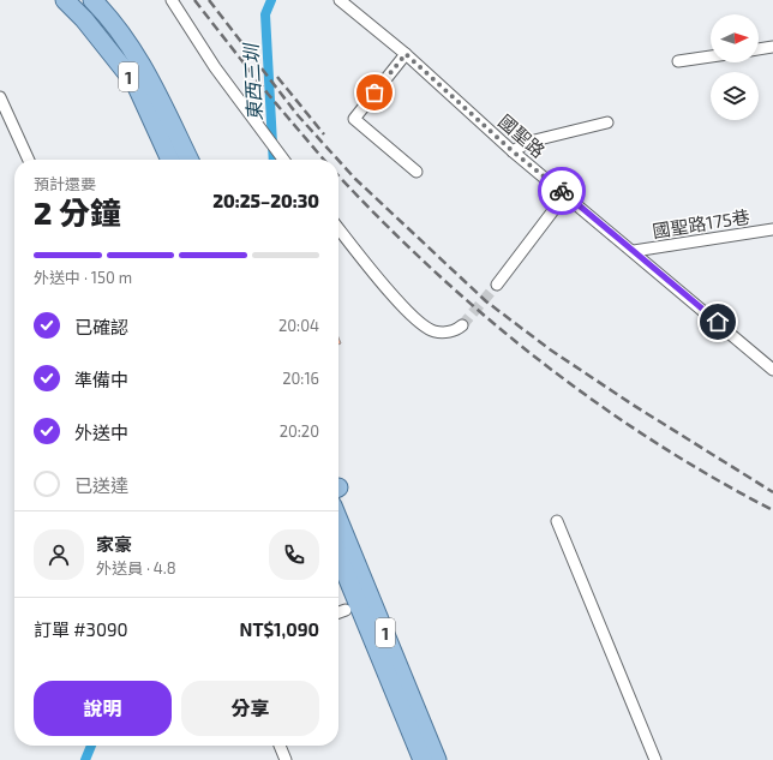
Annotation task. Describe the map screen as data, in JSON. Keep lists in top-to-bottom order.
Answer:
{
  "streets": {
    "main road": ["1"],
    "street": ["國聖路", "國聖路175巷"]
  },
  "crossings": [
    ["國聖路", "國聖路175巷"]
  ],
  "water": ["東西三圳"],
  "north": "right",
  "page": {
    "heading": ["2 分鐘", "預計還要", "20:25–20:30"],
    "panel": [
      "家豪",
      "外送員 · 4.8",
      "訂單 #3090",
      "NT$1,090"
    ],
    "bar": "外送中 · 150 m",
    "list": [
      ["已確認", "20:04"],
      ["準備中", "20:16"],
      ["外送中", "20:20"],
      "已送達"
    ],
    "buttons": ["說明", "分享"]
  }
}
